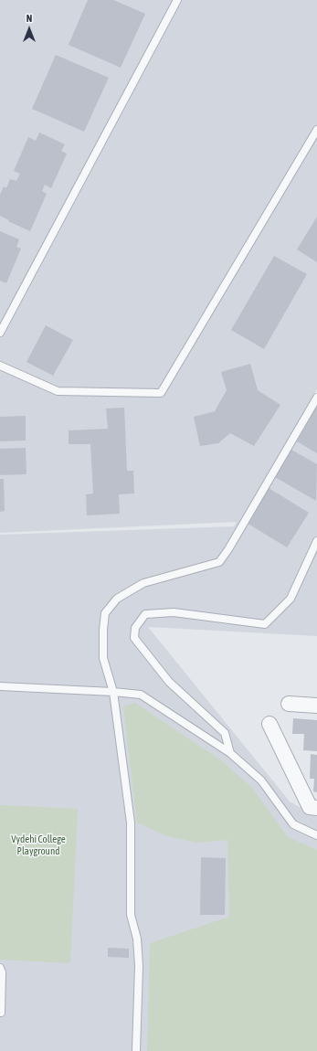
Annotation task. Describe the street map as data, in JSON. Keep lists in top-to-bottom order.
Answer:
{
  "parks": ["Vydehi College Playground"],
  "north": "top"
}
